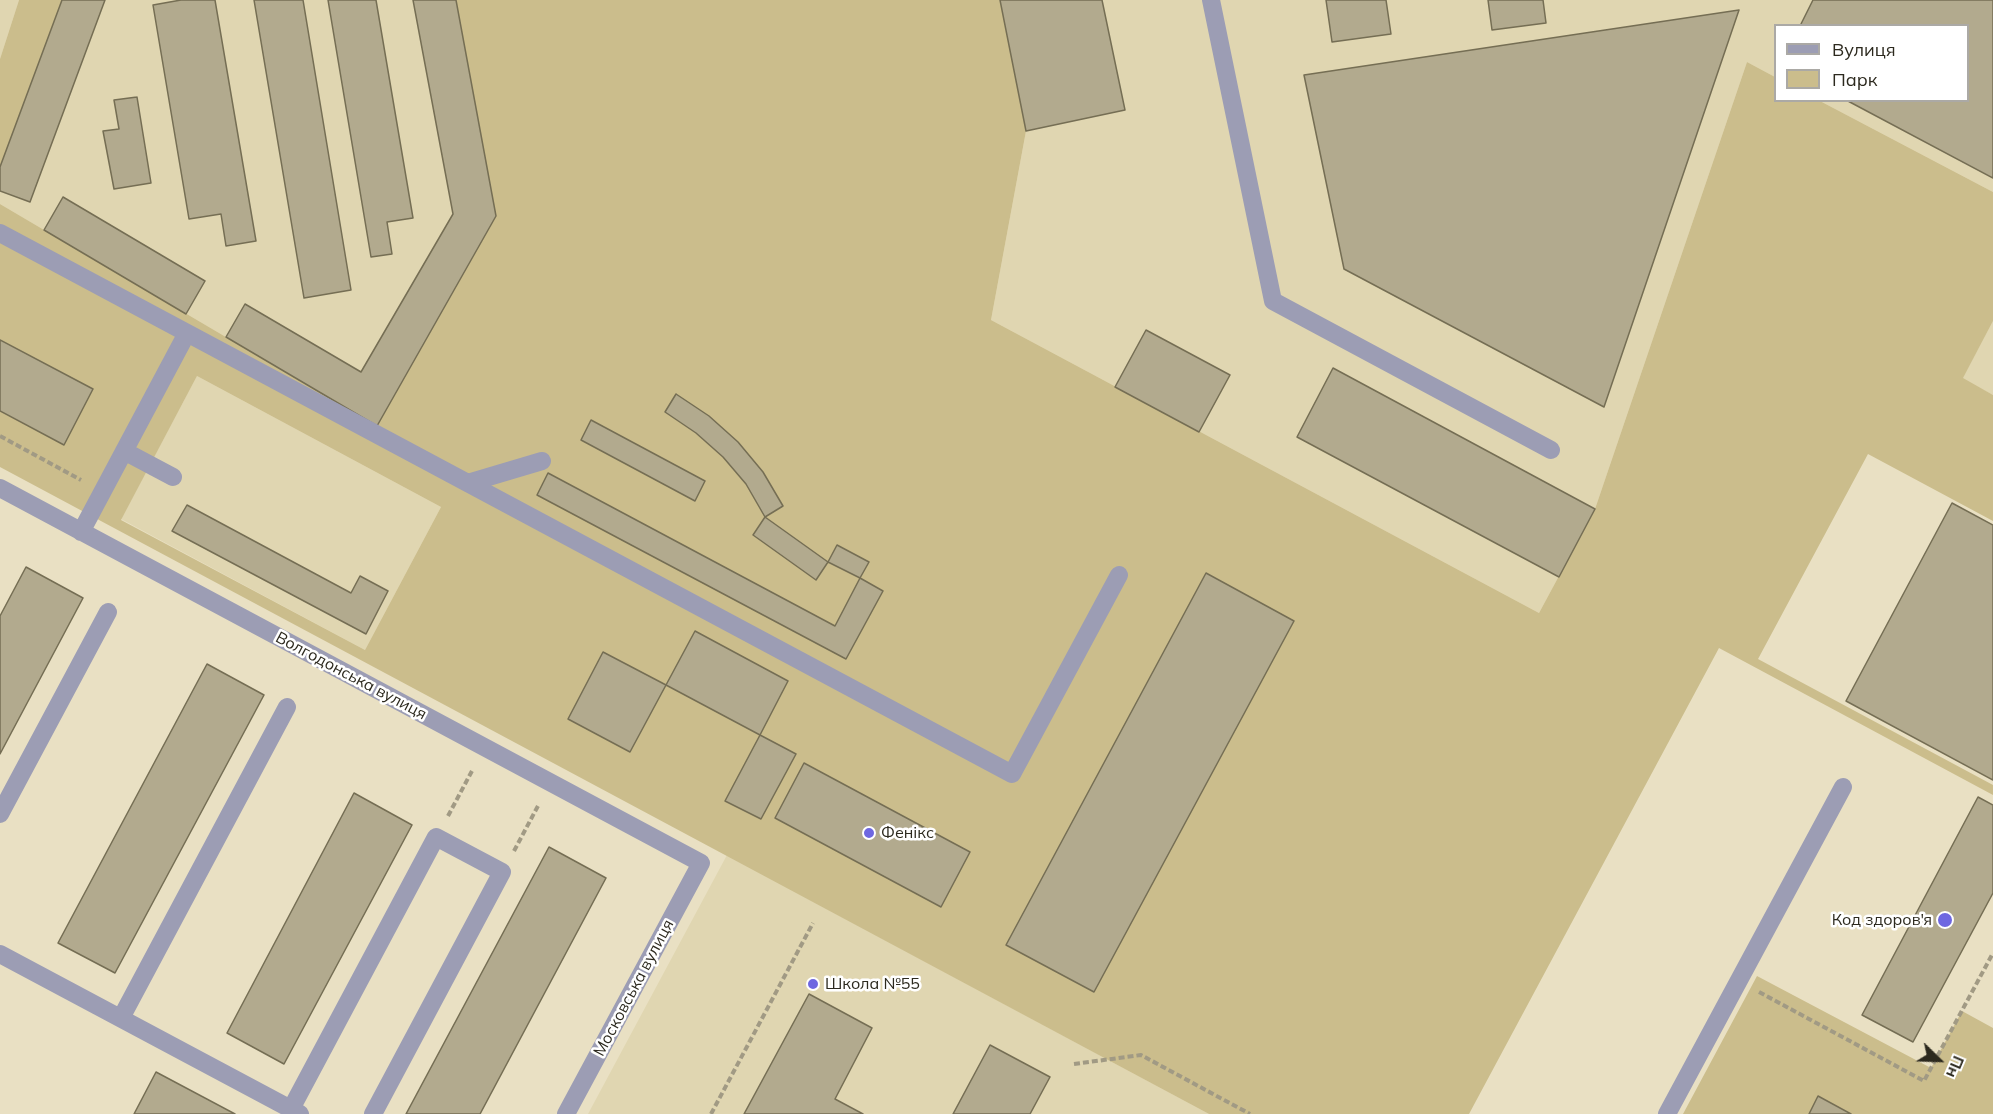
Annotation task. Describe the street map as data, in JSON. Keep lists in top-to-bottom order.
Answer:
{
  "streets": {
    "street": ["Волгодонська вулиця", "Московська вулиця"]
  },
  "crossings": [
    ["Волгодонська вулиця", "Московська вулиця"]
  ],
  "places": ["Фенікс", "Код здоров'я", "Школа №55"],
  "legend": ["Вулиця", "Парк"],
  "north": "bottom right"
}
